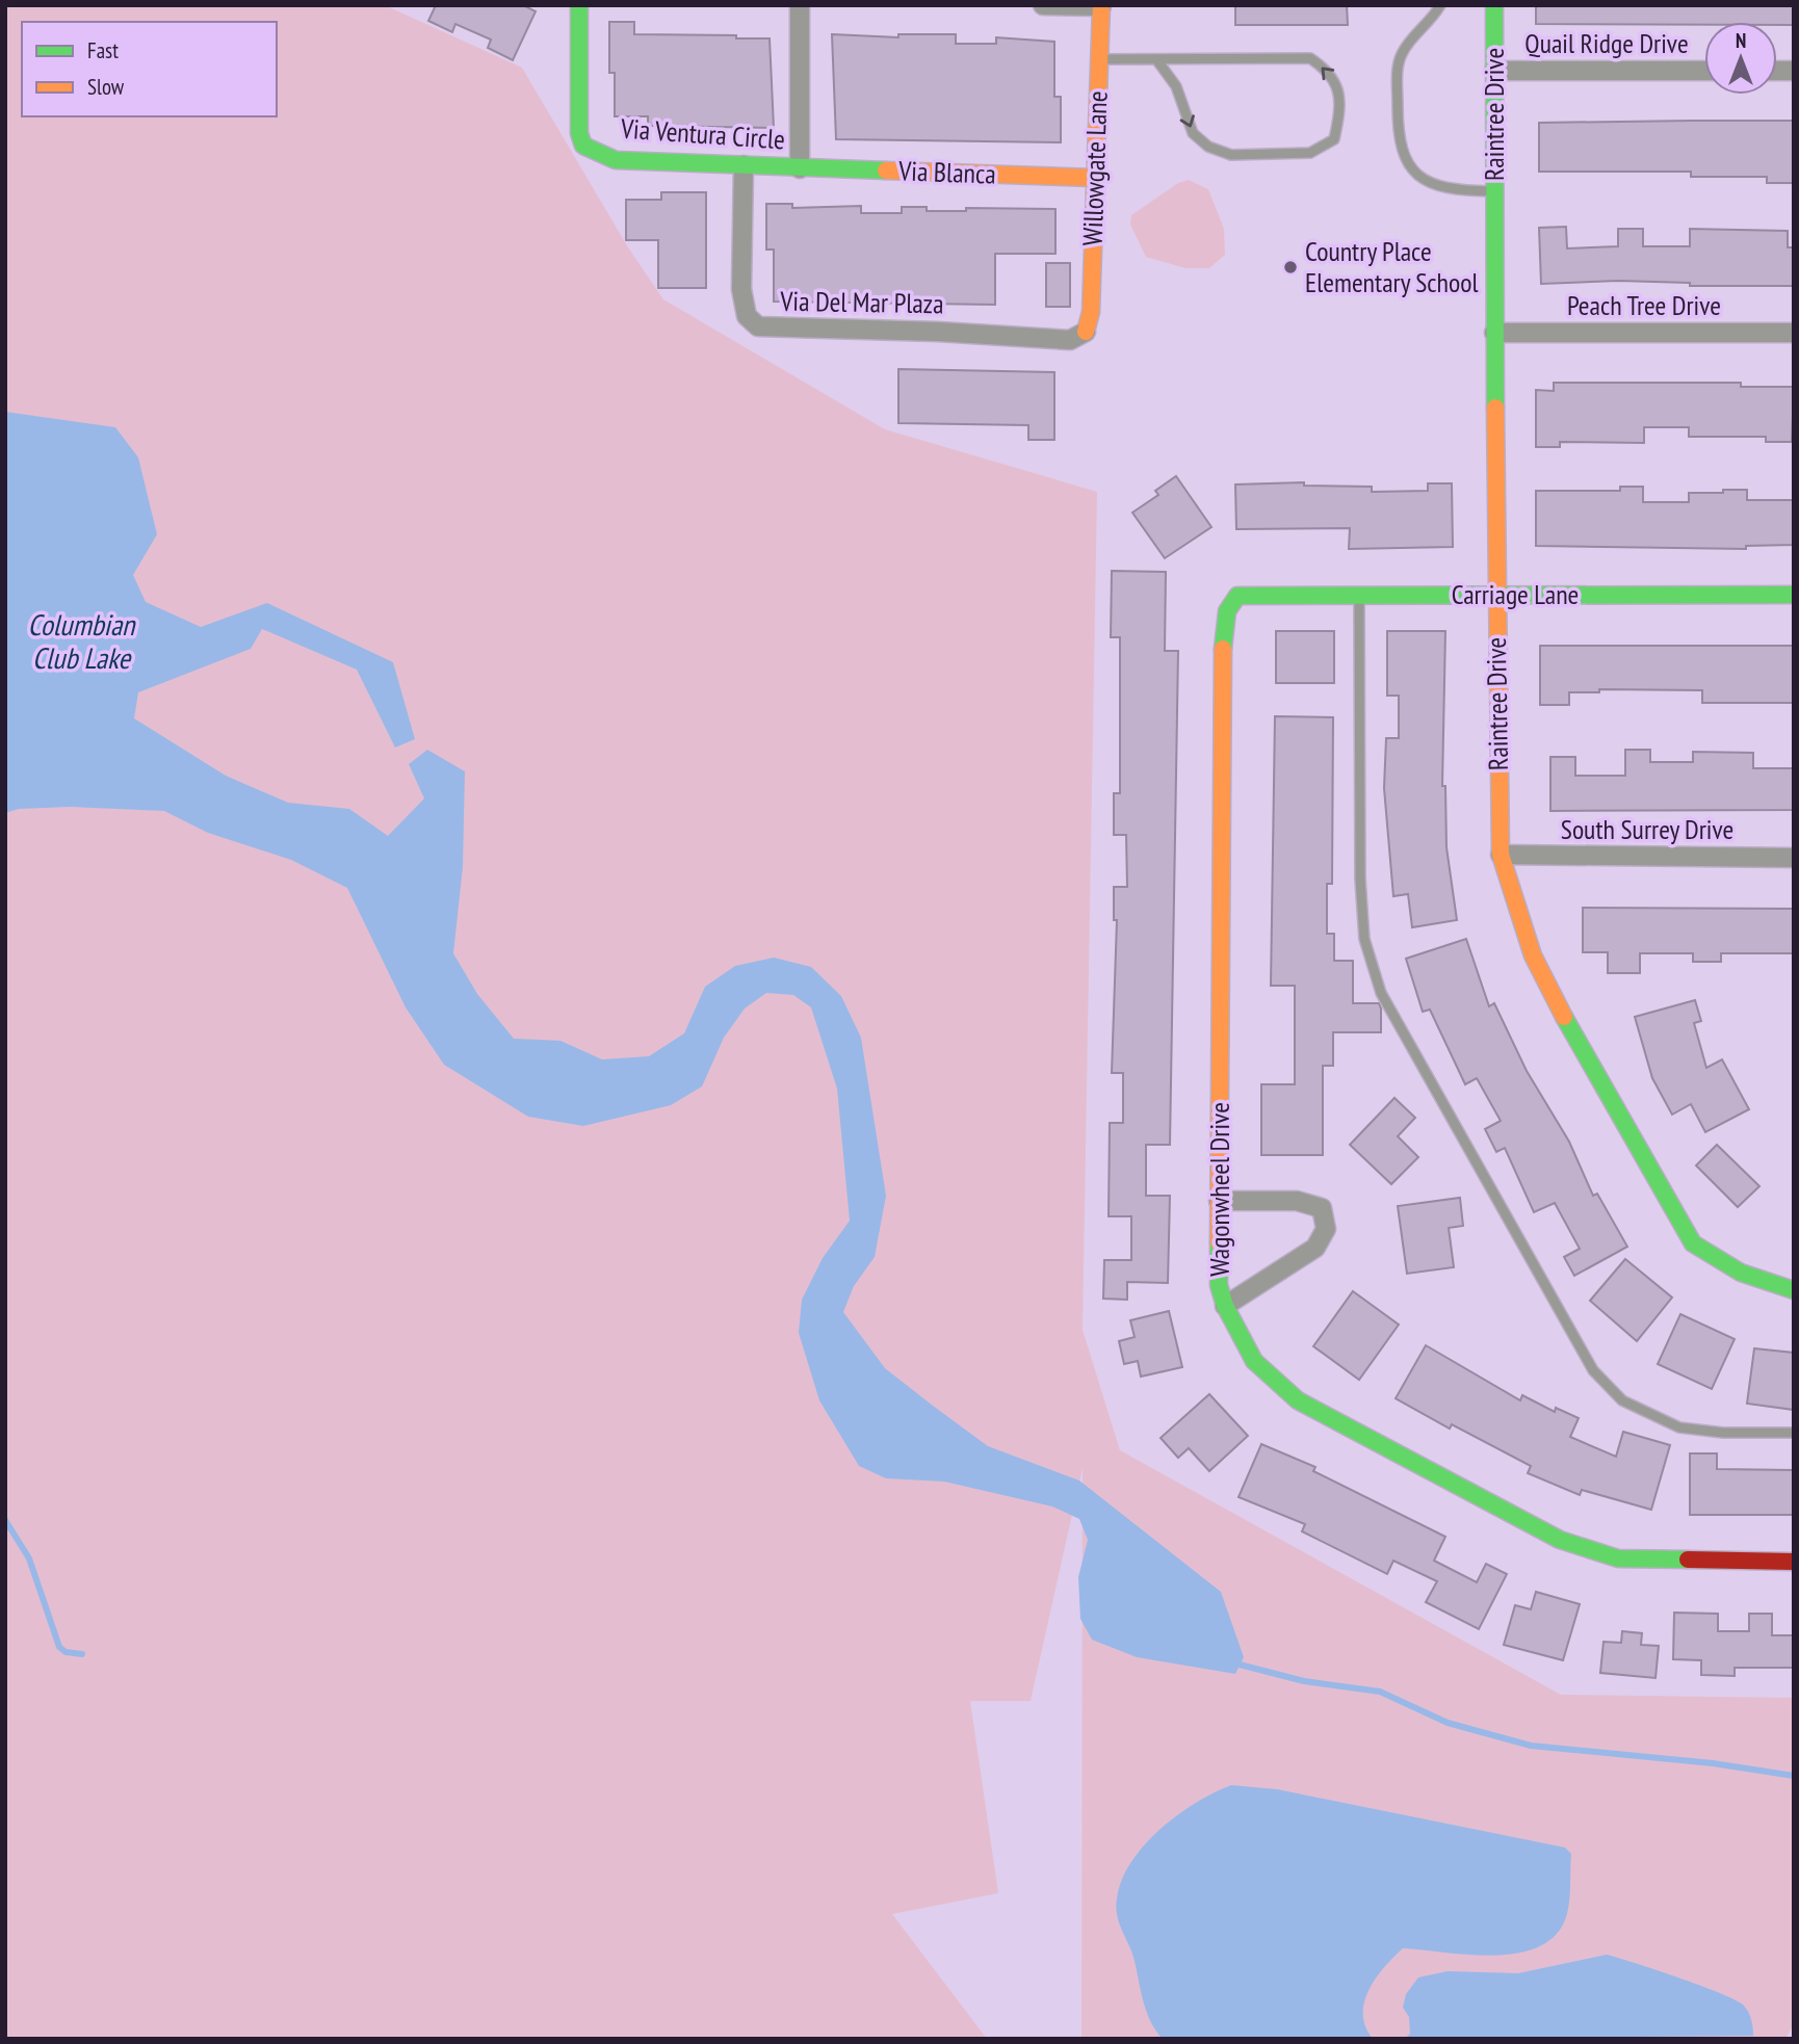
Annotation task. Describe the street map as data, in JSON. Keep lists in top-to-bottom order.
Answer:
{
  "streets": {
    "street": [
      "Quail Ridge Drive",
      "Raintree Drive",
      "Via Ventura Circle",
      "Willowgate Lane",
      "Via Blanca",
      "Via Del Mar Plaza",
      "Peach Tree Drive",
      "Carriage Lane",
      "South Surrey Drive",
      "Wagonwheel Drive"
    ]
  },
  "crossings": [
    ["Quail Ridge Drive", "Raintree Drive"],
    ["Raintree Drive", "Peach Tree Drive"],
    ["Raintree Drive", "Carriage Lane"],
    ["Raintree Drive", "South Surrey Drive"],
    ["Via Ventura Circle", "Via Blanca"],
    ["Via Ventura Circle", "Via Del Mar Plaza"],
    ["Willowgate Lane", "Via Blanca"],
    ["Willowgate Lane", "Via Del Mar Plaza"],
    ["Carriage Lane", "Wagonwheel Drive"]
  ],
  "water": ["Columbian Club Lake"],
  "places": ["Country Place Elementary School"],
  "legend": ["Fast", "Slow"],
  "north": "top"
}
